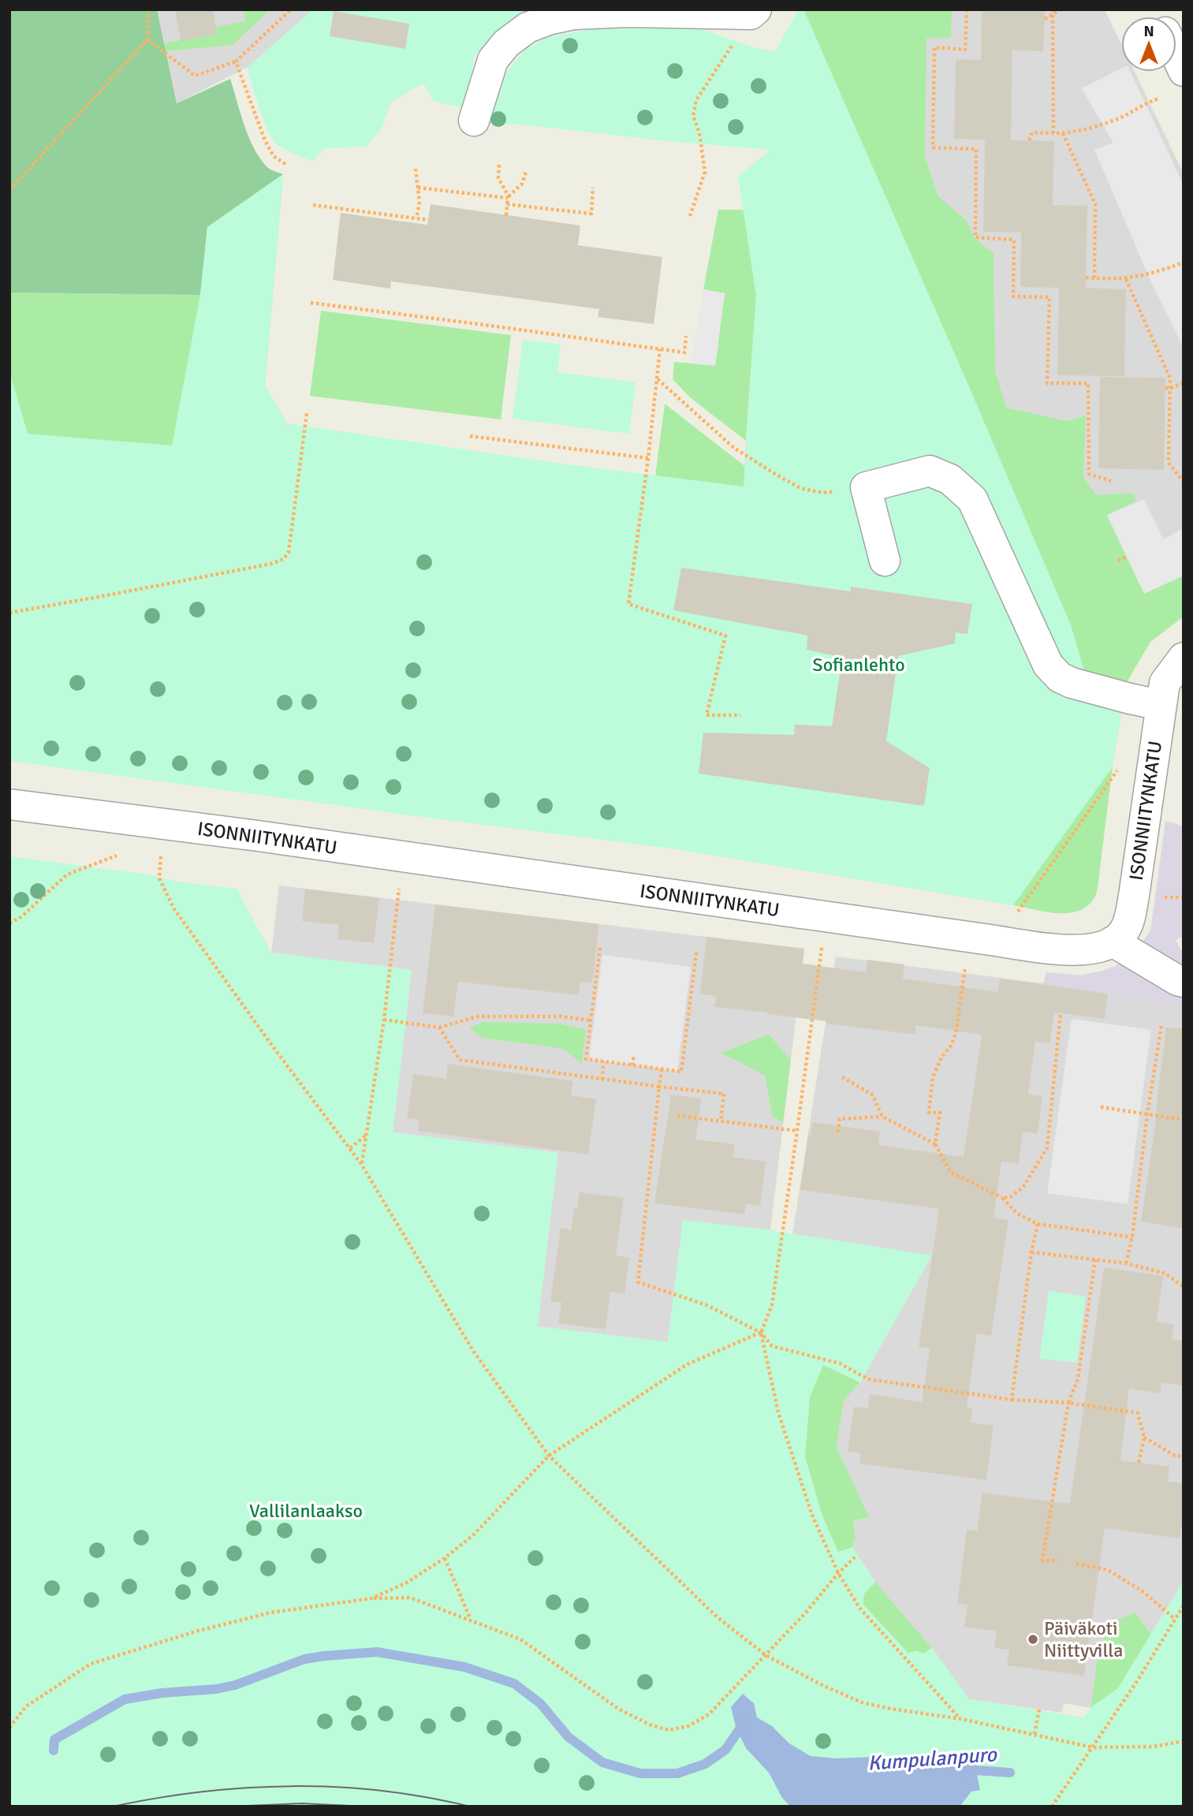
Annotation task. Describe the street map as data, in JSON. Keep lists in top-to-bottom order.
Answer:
{
  "streets": {
    "street": ["ISONNIITYNKATU"]
  },
  "water": ["Kumpulanpuro"],
  "parks": ["Sofianlehto", "Vallilanlaakso"],
  "places": ["Päiväkoti Niittyvilla"],
  "north": "top"
}
